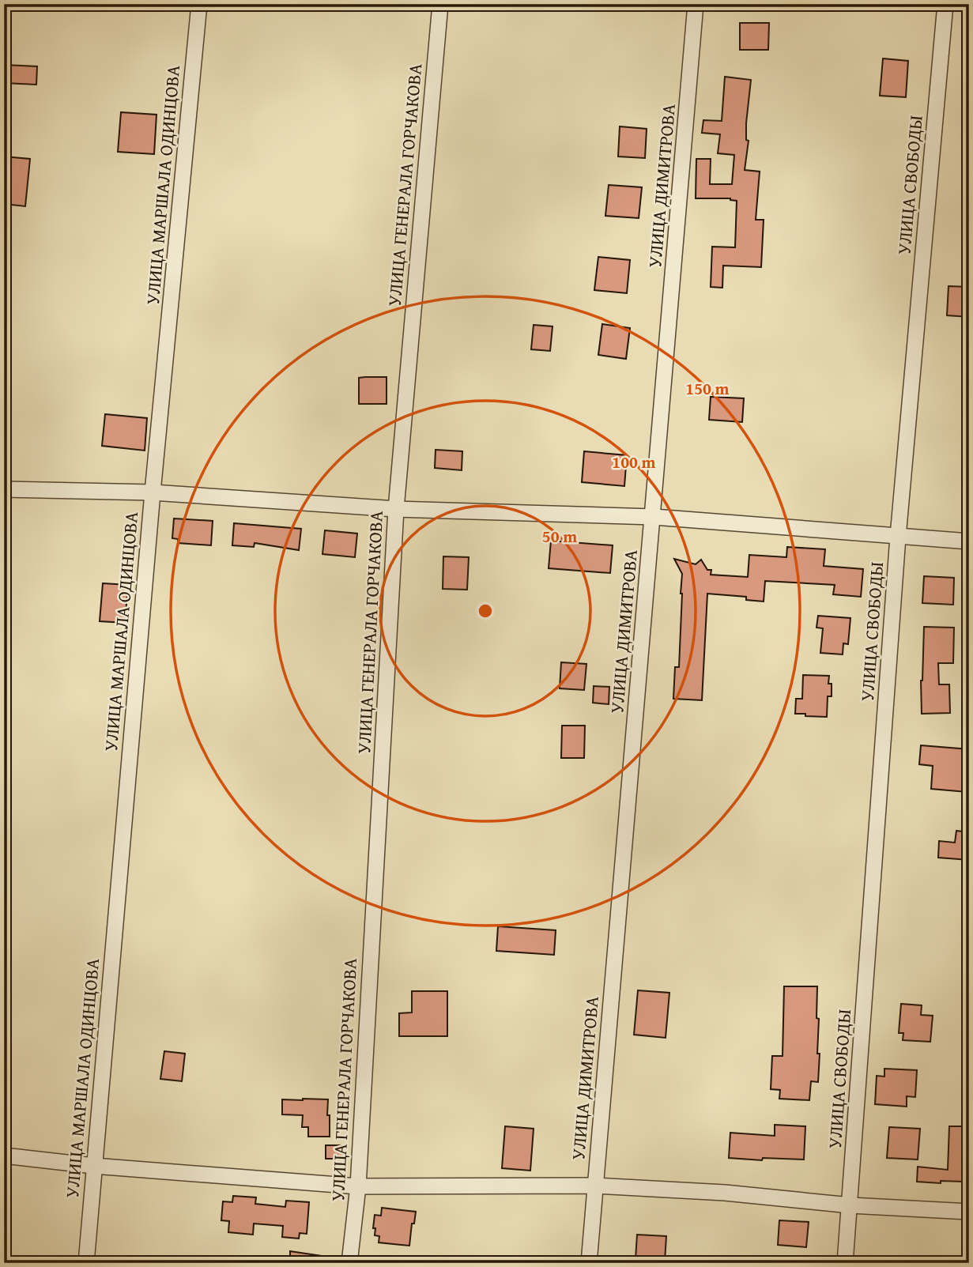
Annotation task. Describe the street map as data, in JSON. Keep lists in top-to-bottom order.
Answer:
{
  "streets": {
    "street": [
      "УЛИЦА МАРШАЛА ОДИНЦОВА",
      "УЛИЦА ГЕНЕРАЛА ГОРЧАКОВА",
      "УЛИЦА СВОБОДЫ",
      "УЛИЦА ДИМИТРОВА"
    ]
  },
  "rings": ["150 m", "100 m", "50 m"]
}
